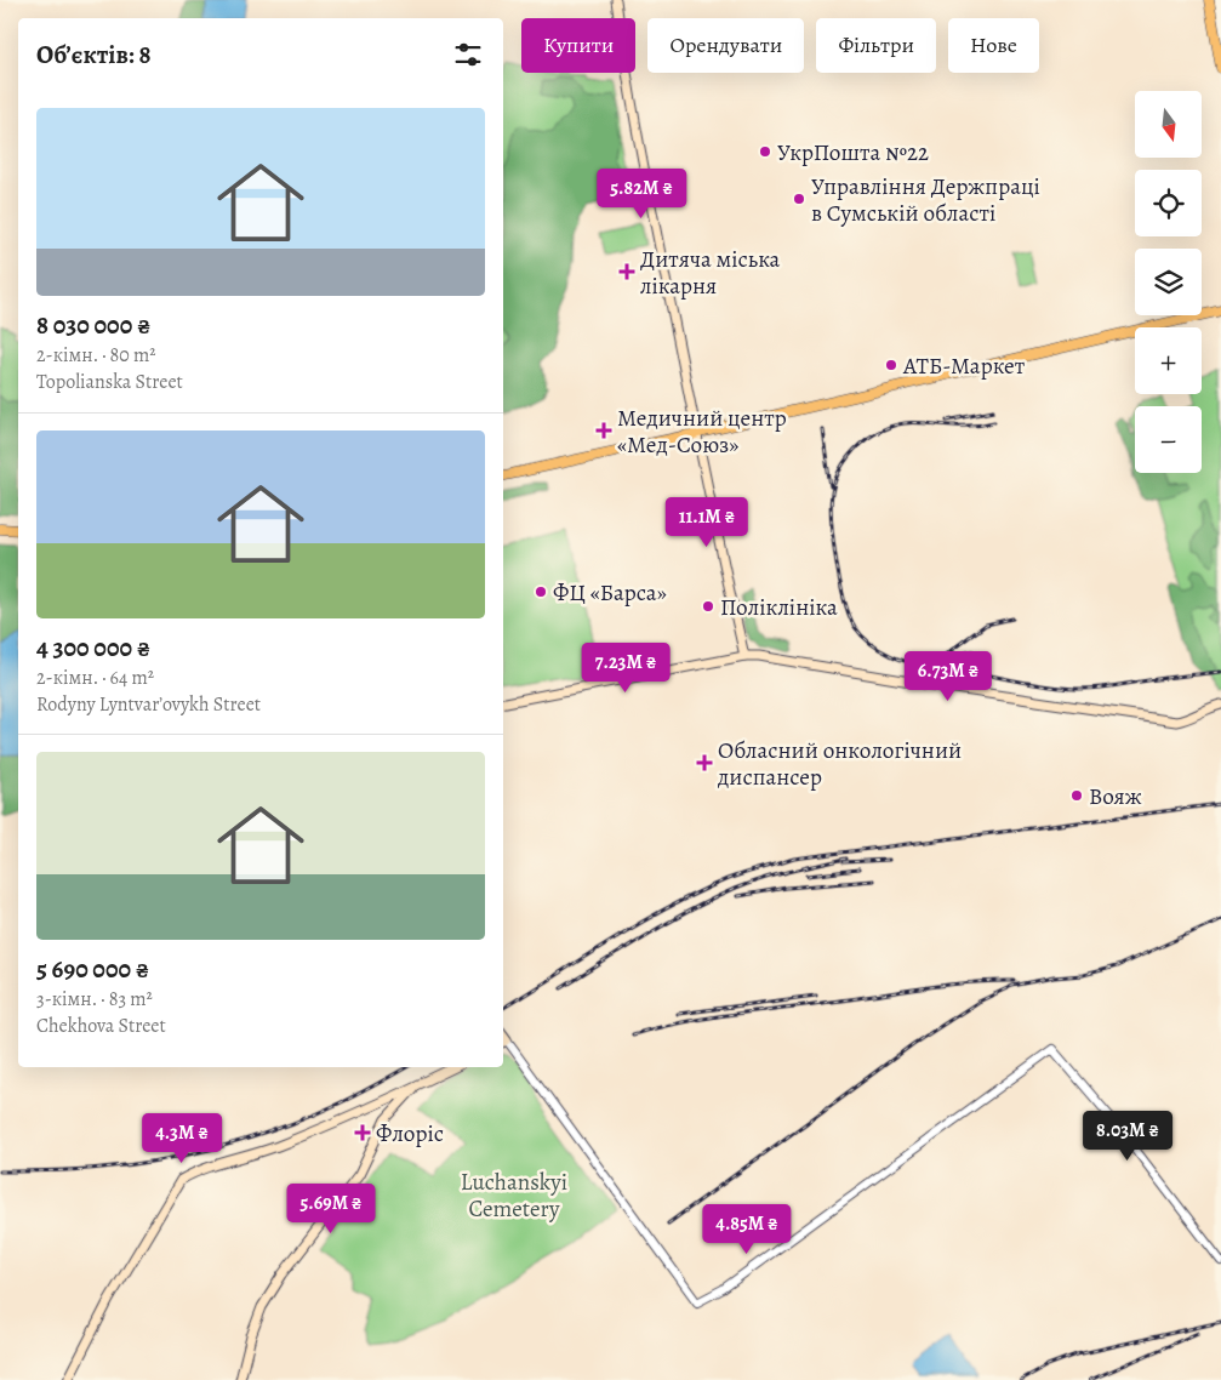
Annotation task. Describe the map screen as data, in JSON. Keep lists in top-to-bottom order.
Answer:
{
  "parks": ["Luchanskyi Cemetery"],
  "places": {
    "other": [
      "УкрПошта №22",
      "Управління Держпраці в Сумській області",
      "АТБ-Маркет",
      "ФЦ «Барса»",
      "Поліклініка",
      "Вояж"
    ],
    "health": [
      "Дитяча міська лікарня",
      "Медичний центр «Мед-Союз»",
      "Обласний онкологічний диспансер",
      "Флоріс"
    ]
  },
  "north": "bottom",
  "page": {
    "chip": [
      "Купити",
      "Орендувати",
      "Фільтри",
      "Нове"
    ],
    "heading": "Об’єктів: 8",
    "map_buttons": ["+", "−"],
    "list": [
      {
        "name": "8 030 000 ₴",
        "note": "2-кімн. · 80 m² · Topolianska Street"
      },
      {
        "name": "4 300 000 ₴",
        "note": "2-кімн. · 64 m² · Rodyny Lyntvar’ovykh Street"
      },
      {
        "name": "5 690 000 ₴",
        "note": "3-кімн. · 83 m² · Chekhova Street"
      }
    ],
    "price": [
      "5.82M ₴",
      "11.1M ₴",
      "7.23M ₴",
      "6.73M ₴",
      "8.03M ₴",
      "4.3M ₴",
      "5.69M ₴",
      "4.85M ₴"
    ]
  }
}
